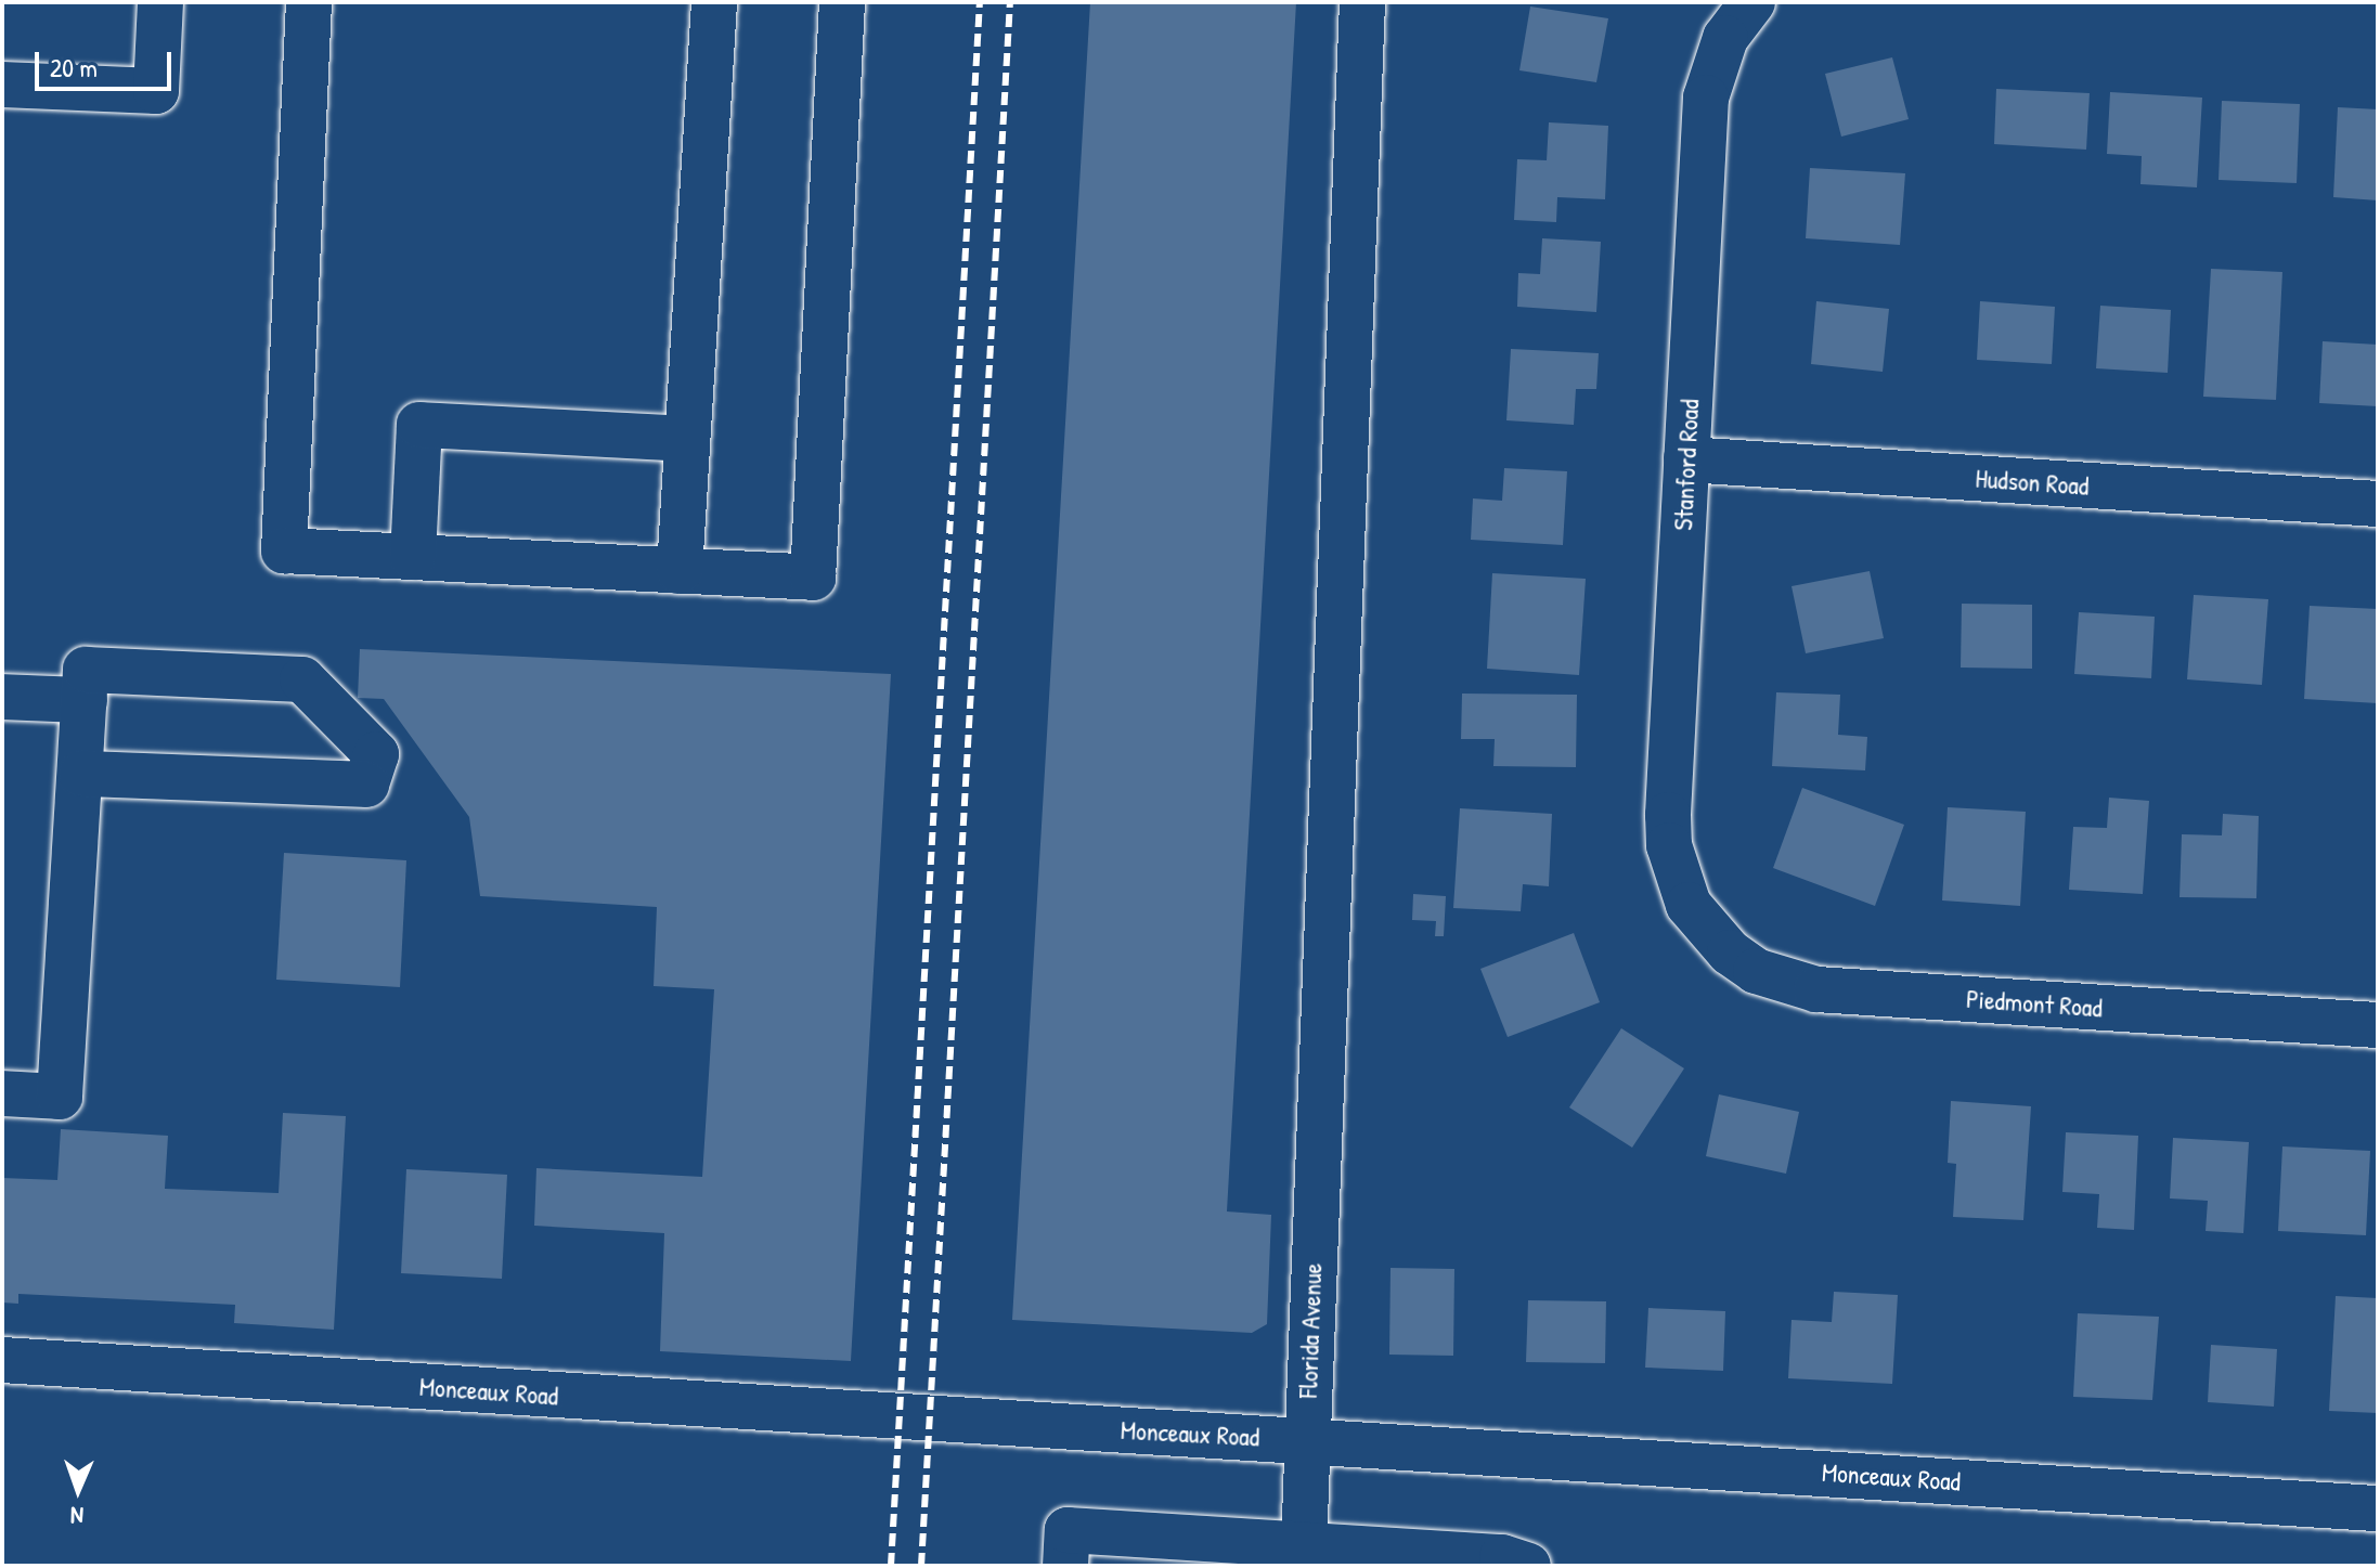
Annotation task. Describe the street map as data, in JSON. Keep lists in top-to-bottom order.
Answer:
{
  "streets": {
    "street": [
      "Stanford Road",
      "Hudson Road",
      "Piedmont Road",
      "Florida Avenue",
      "Monceaux Road"
    ]
  },
  "crossings": [
    ["Stanford Road", "Hudson Road"],
    ["Stanford Road", "Piedmont Road"],
    ["Florida Avenue", "Monceaux Road"]
  ],
  "scale_bar": "20 m",
  "north": "bottom"
}
